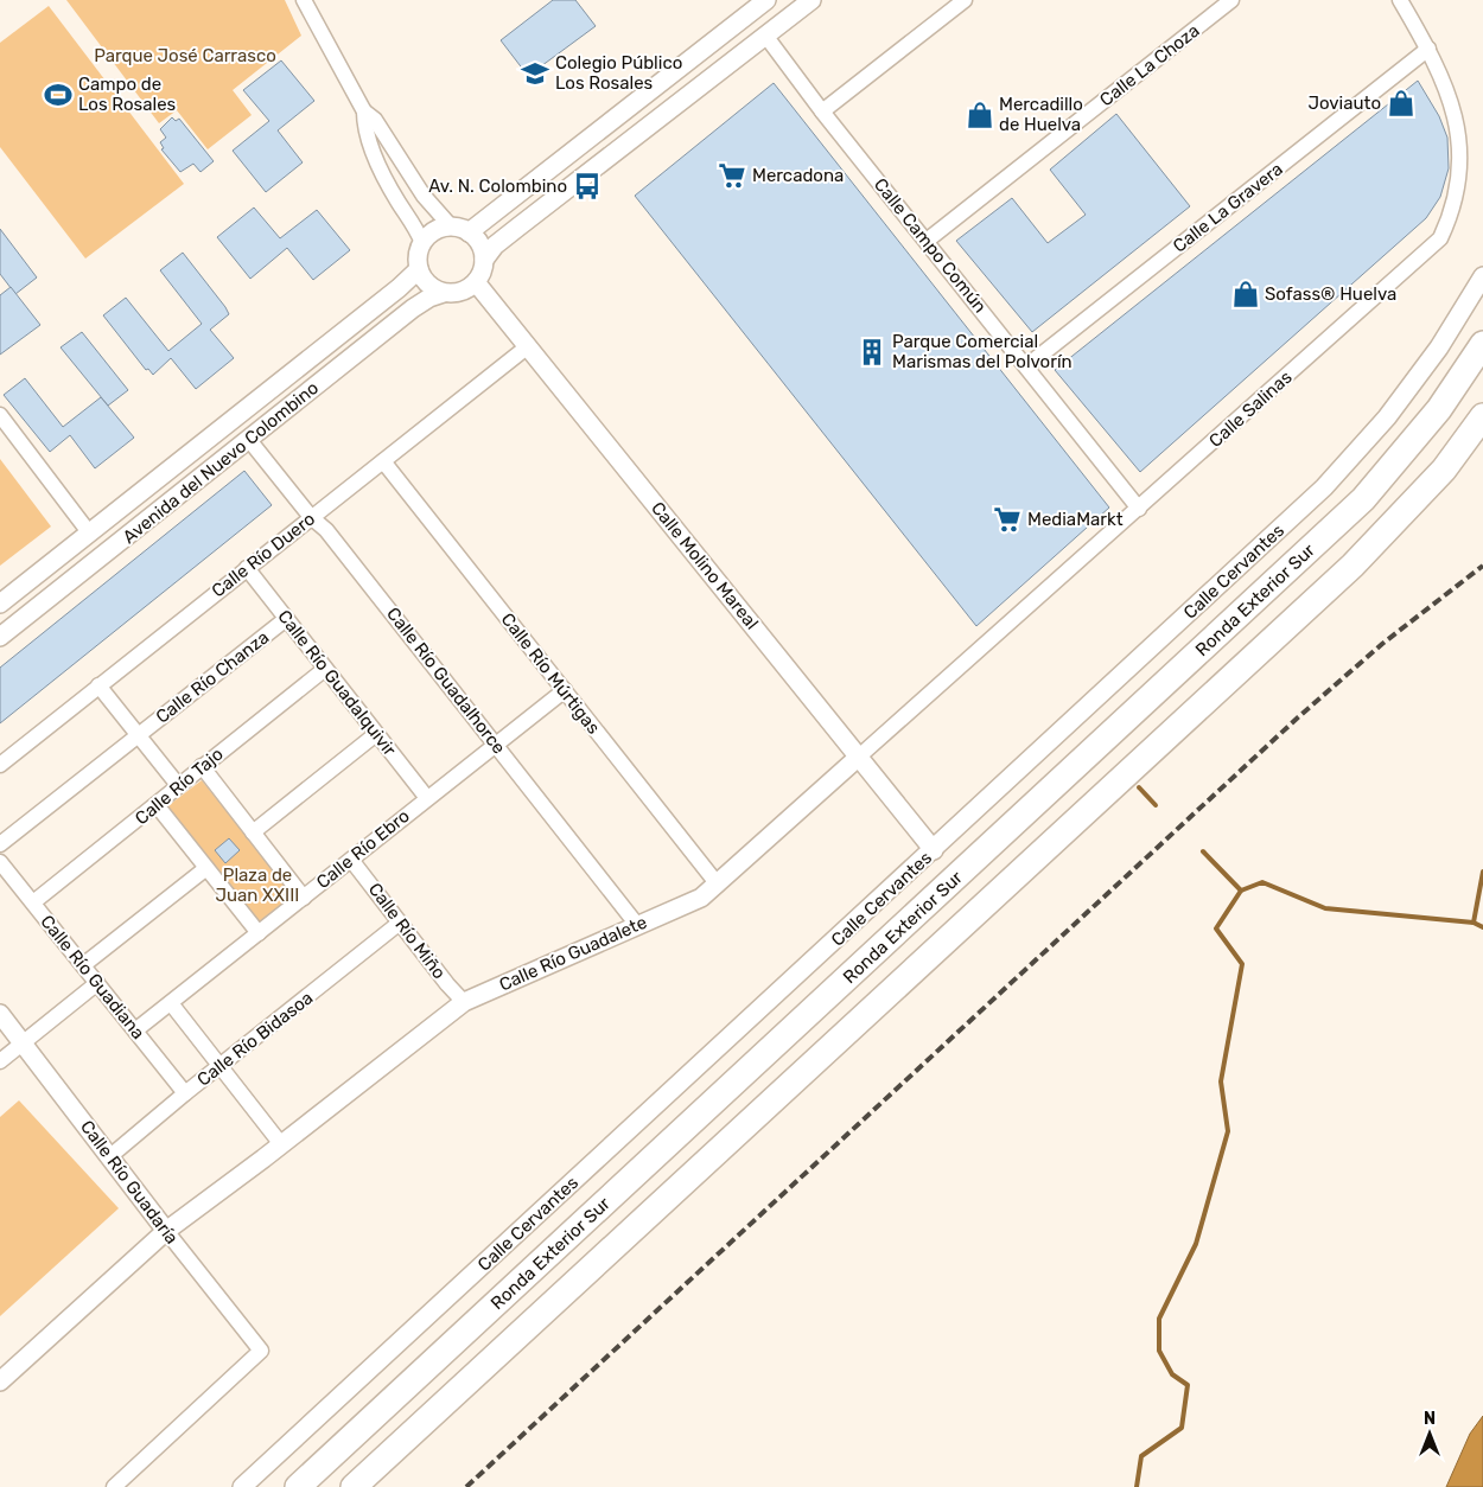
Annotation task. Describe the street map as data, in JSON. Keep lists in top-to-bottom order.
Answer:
{
  "streets": {
    "highway": ["Ronda Exterior Sur"],
    "street": [
      "Calle La Choza",
      "Calle La Gravera",
      "Calle Campo Común",
      "Calle Salinas",
      "Avenida del Nuevo Colombino",
      "Calle Río Duero",
      "Calle Molino Mareal",
      "Calle Cervantes",
      "Calle Río Múrtigas",
      "Calle Río Chanza",
      "Calle Río Guadalhorce",
      "Calle Río Guadalquivir",
      "Calle Río Tajo",
      "Calle Río Ebro",
      "Calle Río Miño",
      "Calle Río Guadalete",
      "Calle Río Guadiana",
      "Calle Río Bidasoa",
      "Calle Río Guadaría"
    ]
  },
  "crossings": [
    ["Calle La Choza", "Calle Campo Común"],
    ["Calle La Gravera", "Calle Campo Común"],
    ["Calle Campo Común", "Calle Salinas"],
    ["Calle Salinas", "Calle Molino Mareal"],
    ["Calle Salinas", "Calle Río Guadalete"],
    ["Avenida del Nuevo Colombino", "Calle Molino Mareal"],
    ["Avenida del Nuevo Colombino", "Calle Río Guadalhorce"],
    ["Calle Río Duero", "Calle Molino Mareal"],
    ["Calle Río Duero", "Calle Río Múrtigas"],
    ["Calle Río Duero", "Calle Río Guadalhorce"],
    ["Calle Río Duero", "Calle Río Guadalquivir"],
    ["Calle Molino Mareal", "Calle Cervantes"],
    ["Calle Molino Mareal", "Calle Río Guadalete"],
    ["Calle Río Múrtigas", "Calle Río Ebro"],
    ["Calle Río Múrtigas", "Calle Río Guadalete"],
    ["Calle Río Chanza", "Calle Río Guadalquivir"],
    ["Calle Río Guadalhorce", "Calle Río Ebro"],
    ["Calle Río Guadalhorce", "Calle Río Guadalete"],
    ["Calle Río Guadalquivir", "Calle Río Tajo"],
    ["Calle Río Guadalquivir", "Calle Río Ebro"],
    ["Calle Río Tajo", "Calle Río Guadiana"],
    ["Calle Río Ebro", "Calle Río Miño"],
    ["Calle Río Ebro", "Calle Río Guadiana"],
    ["Calle Río Miño", "Calle Río Guadalete"],
    ["Calle Río Miño", "Calle Río Bidasoa"],
    ["Calle Río Guadalete", "Calle Río Guadaría"],
    ["Calle Río Guadiana", "Calle Río Bidasoa"],
    ["Calle Río Bidasoa", "Calle Río Guadaría"]
  ],
  "parks": ["Parque José Carrasco", "Plaza de Juan XXIII"],
  "places": {
    "school or university": ["Colegio Público Los Rosales"],
    "sports": ["Campo de Los Rosales"],
    "shop": ["Joviauto", "Mercadillo de Huelva", "Sofass® Huelva"],
    "supermarket": ["Mercadona", "MediaMarkt"],
    "bus stop": ["Av. N. Colombino"],
    "building": ["Parque Comercial Marismas del Polvorín"]
  },
  "north": "top"
}
